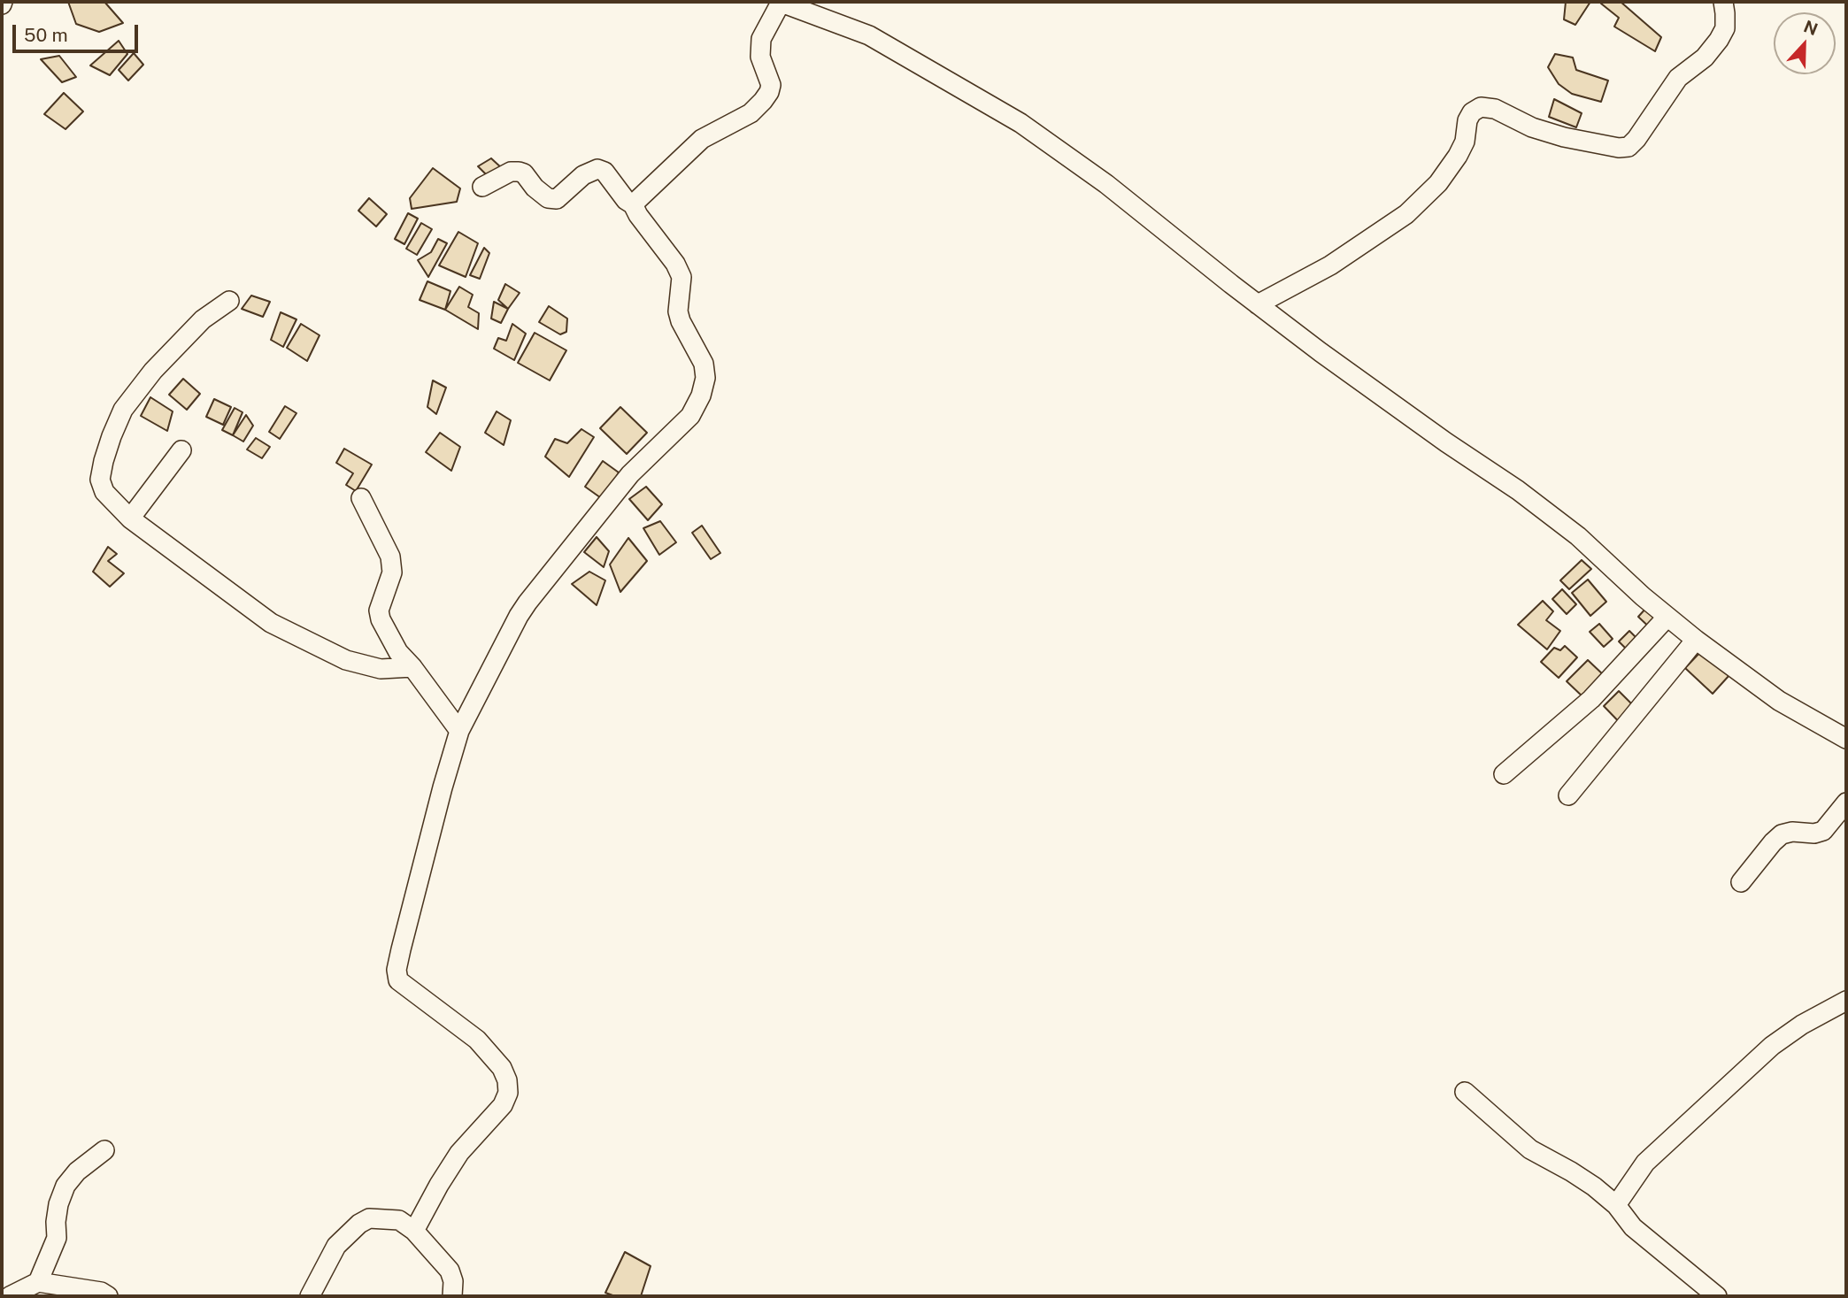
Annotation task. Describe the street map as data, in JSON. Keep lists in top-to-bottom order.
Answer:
{
  "scale_bar": "50 m",
  "north": "top"
}
